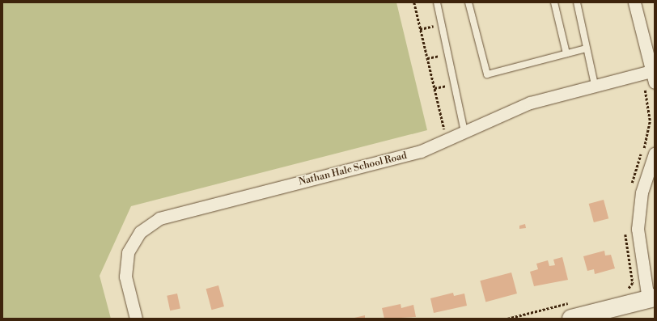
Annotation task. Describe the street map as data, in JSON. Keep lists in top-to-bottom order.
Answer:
{
  "streets": {
    "street": ["Nathan Hale School Road"]
  }
}
